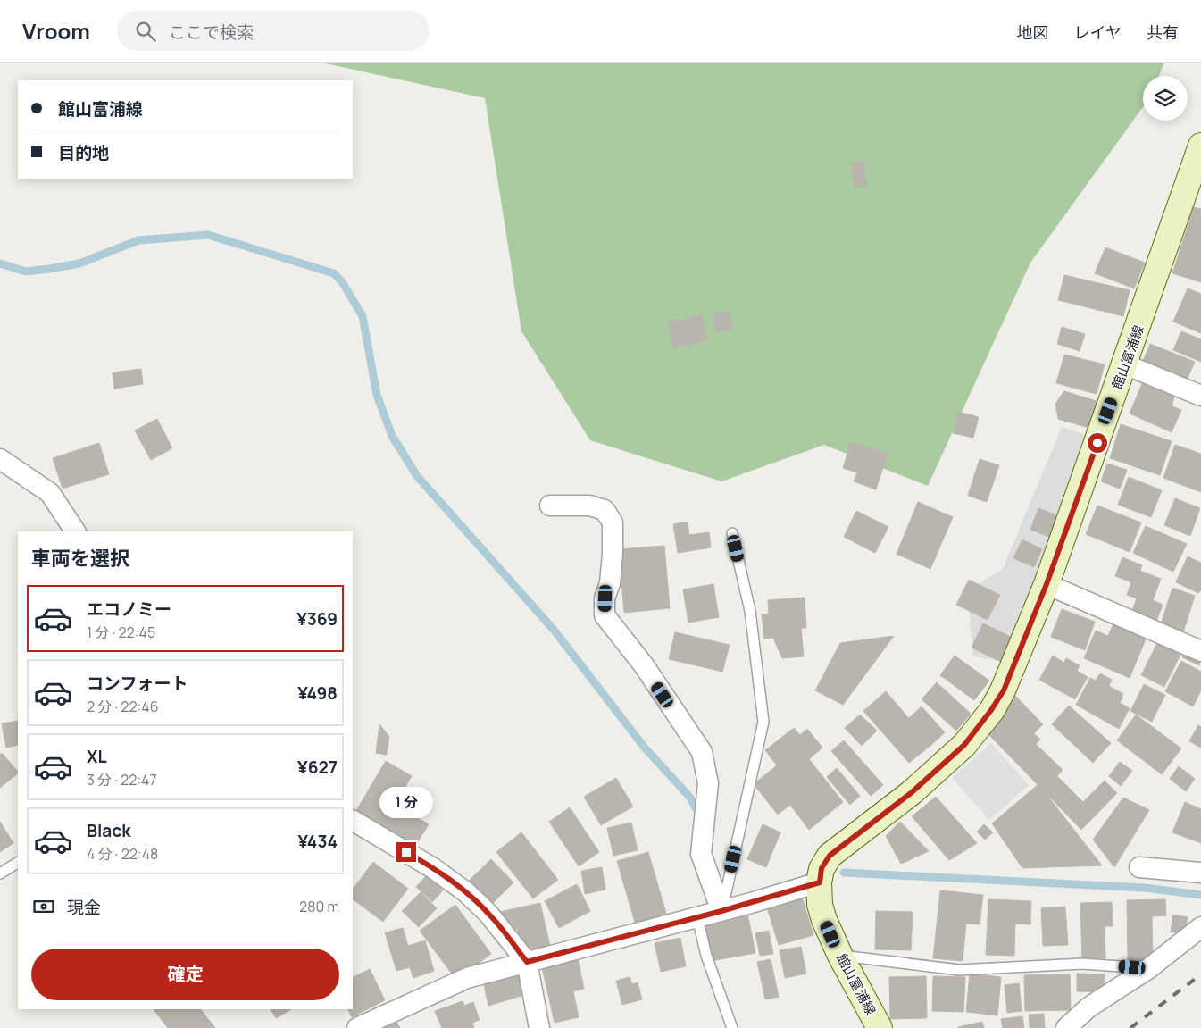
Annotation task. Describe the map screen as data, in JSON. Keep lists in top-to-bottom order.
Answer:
{
  "streets": {
    "main road": ["館山富浦線"]
  },
  "page": {
    "header": "Vroom",
    "search": "ここで検索",
    "nav": ["地図", "レイヤ", "共有"],
    "banner": ["館山富浦線", "目的地"],
    "heading": "車両を選択",
    "list": [
      {
        "name": "エコノミー",
        "note": "1 分 · 22:45",
        "value": "¥369"
      },
      {
        "name": "コンフォート",
        "note": "2 分 · 22:46",
        "value": "¥498"
      },
      {
        "name": "XL",
        "note": "3 分 · 22:47",
        "value": "¥627"
      },
      {
        "name": "Black",
        "note": "4 分 · 22:48",
        "value": "¥434"
      }
    ],
    "bubble": "1 分",
    "pay": ["現金", "280 m"],
    "buttons": "確定"
  }
}
